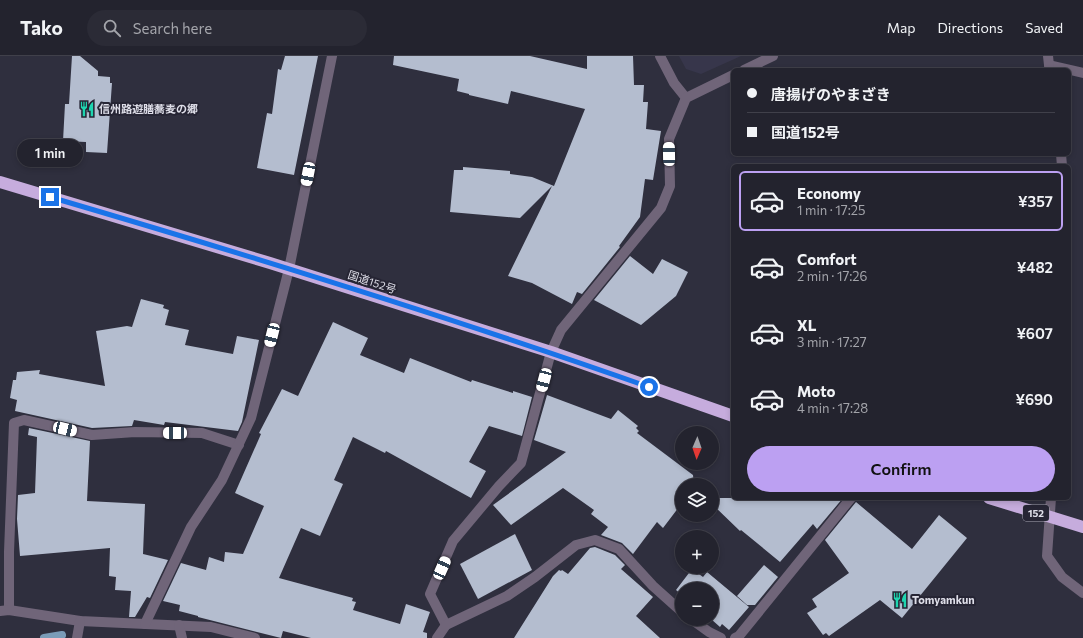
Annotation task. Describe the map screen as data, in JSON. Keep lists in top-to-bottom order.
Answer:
{
  "streets": {
    "highway": ["国道152号", "152"]
  },
  "places": {
    "restaurant": ["信州路遊膳蕎麦の郷", "Tomyamkun"]
  },
  "north": "bottom",
  "page": {
    "header": "Tako",
    "search": "Search here",
    "nav": ["Map", "Directions", "Saved"],
    "banner": ["唐揚げのやまざき", "国道152号"],
    "bubble": "1 min",
    "list": [
      {
        "name": "Economy",
        "note": "1 min · 17:25",
        "value": "¥357"
      },
      {
        "name": "Comfort",
        "note": "2 min · 17:26",
        "value": "¥482"
      },
      {
        "name": "XL",
        "note": "3 min · 17:27",
        "value": "¥607"
      },
      {
        "name": "Moto",
        "note": "4 min · 17:28",
        "value": "¥690"
      }
    ],
    "map_buttons": ["+", "−"],
    "buttons": "Confirm"
  }
}
